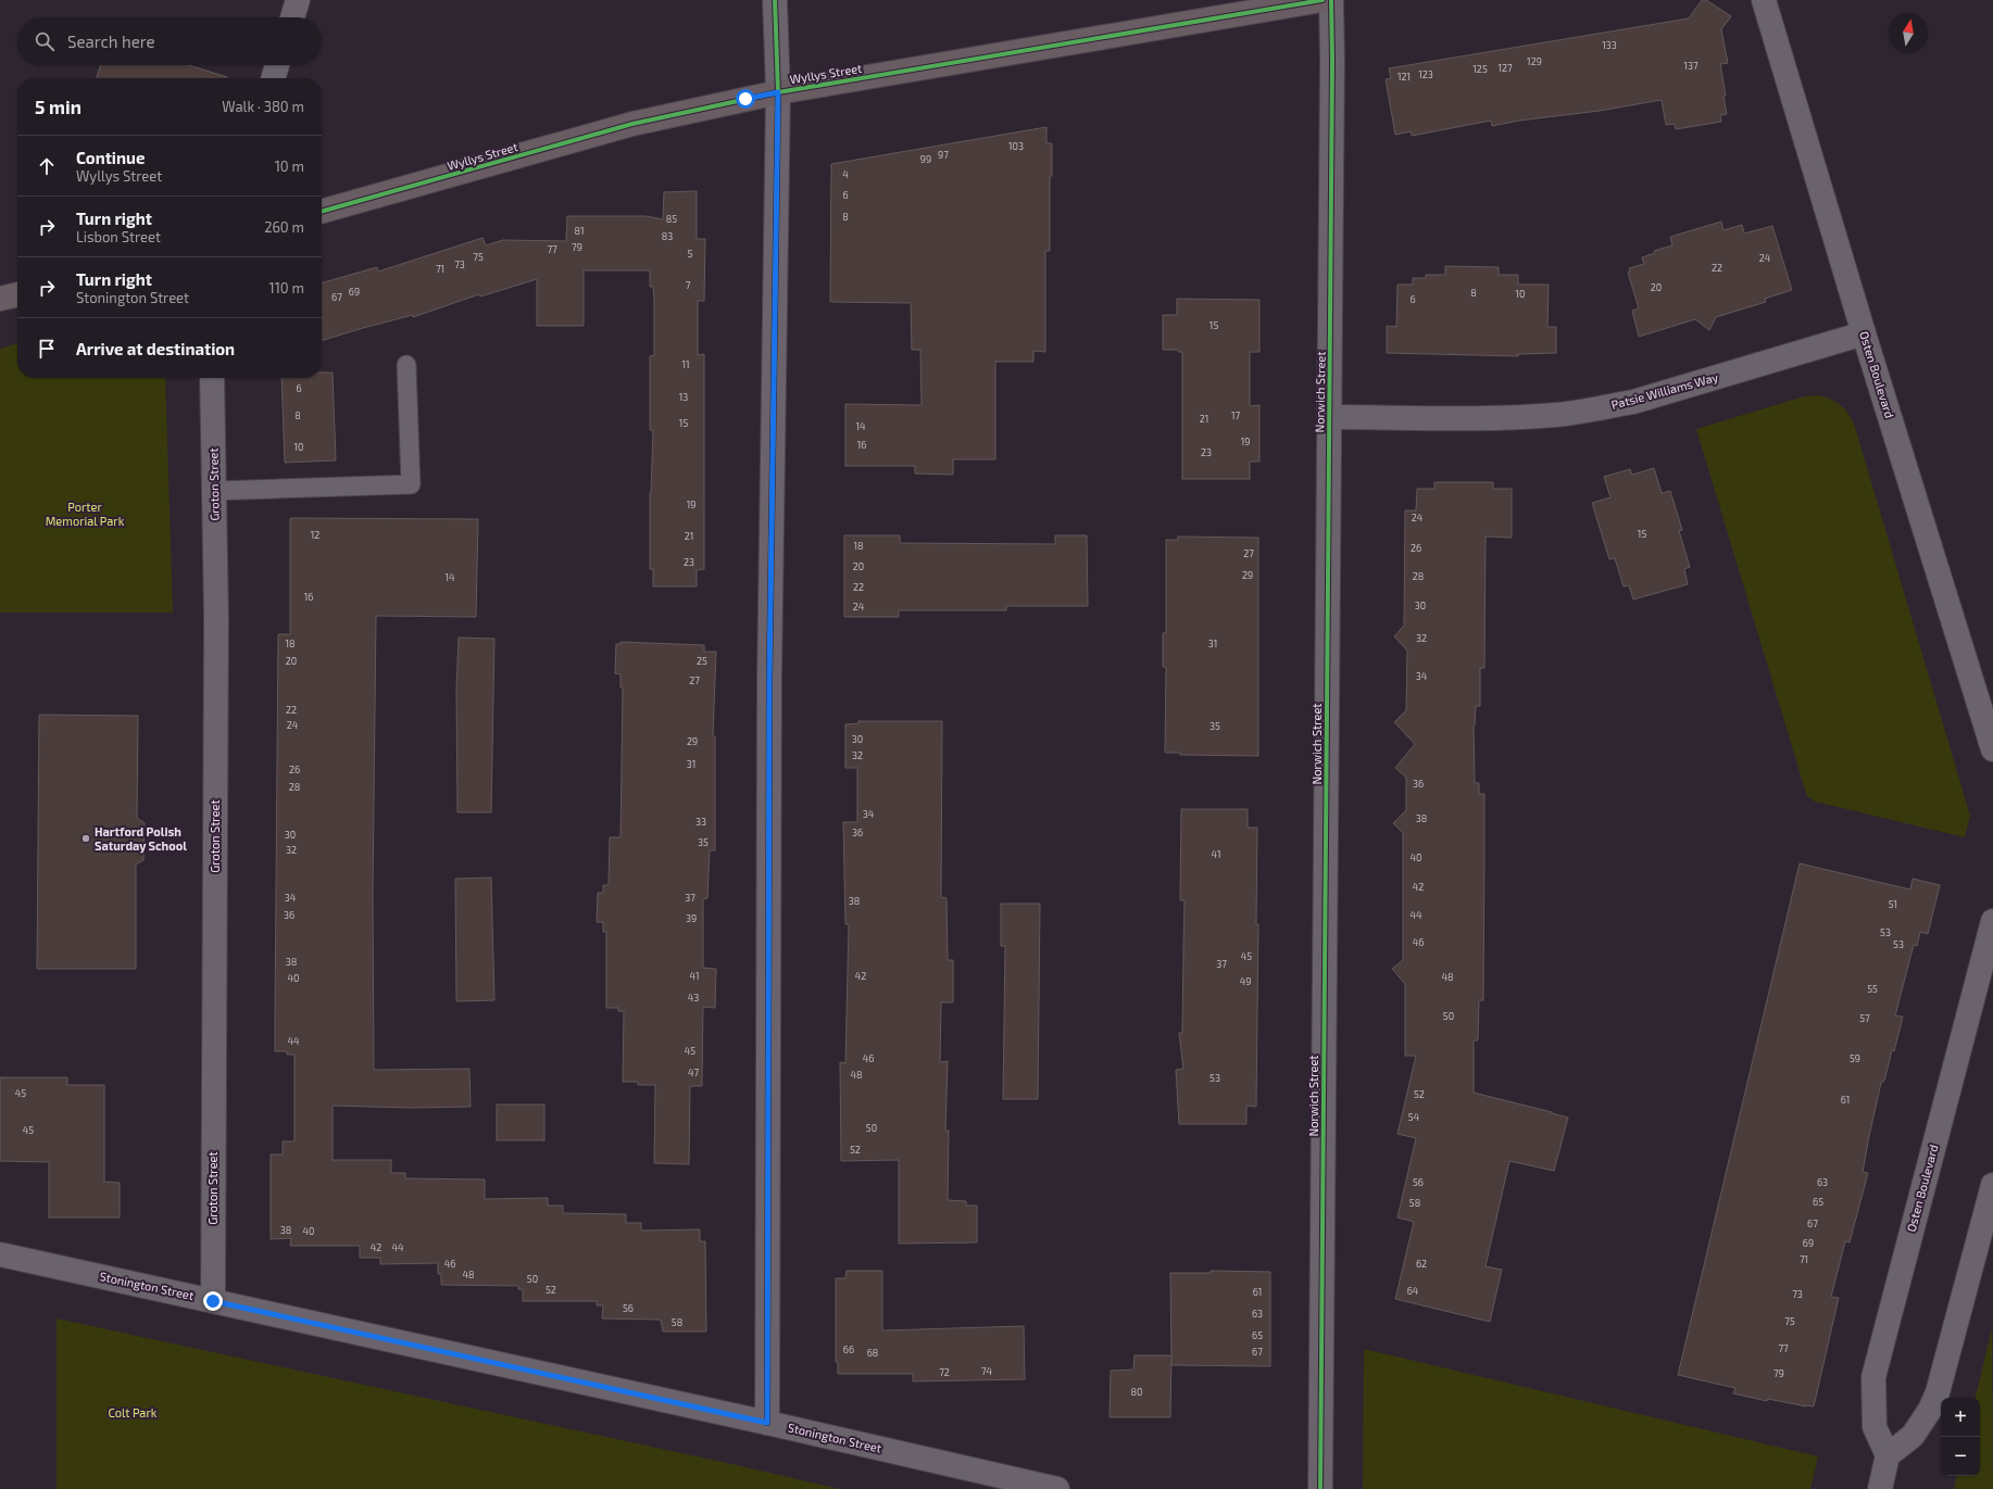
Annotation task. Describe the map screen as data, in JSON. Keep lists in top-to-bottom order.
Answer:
{
  "streets": {
    "main road": ["Wyllys Street"],
    "street": [
      "Osten Boulevard",
      "Patsie Williams Way",
      "Norwich Street",
      "Groton Street",
      "Stonington Street"
    ]
  },
  "crossings": [
    ["Osten Boulevard", "Patsie Williams Way"],
    ["Patsie Williams Way", "Norwich Street"],
    ["Groton Street", "Stonington Street"]
  ],
  "parks": ["Porter Memorial Park", "Colt Park"],
  "places": ["Hartford Polish Saturday School"],
  "house_numbers": [
    "133",
    "129",
    "137",
    "127",
    "125",
    "123",
    "121",
    "103",
    "97",
    "99",
    "4",
    "6",
    "8",
    "85",
    "81",
    "83",
    "79",
    "77",
    "5",
    "75",
    "24",
    "73",
    "22",
    "71",
    "7",
    "20",
    "69",
    "8",
    "10",
    "67",
    "6",
    "15",
    "11",
    "6",
    "13",
    "8",
    "17",
    "21",
    "15",
    "14",
    "19",
    "16",
    "10",
    "23",
    "19",
    "24",
    "15",
    "12",
    "21",
    "18",
    "26",
    "27",
    "23",
    "20",
    "29",
    "28",
    "14",
    "22",
    "16",
    "30",
    "24",
    "32",
    "18",
    "31",
    "20",
    "25",
    "34",
    "27",
    "22",
    "24",
    "35",
    "30",
    "29",
    "32",
    "31",
    "26",
    "36",
    "28",
    "34",
    "38",
    "33",
    "36",
    "30",
    "35",
    "32",
    "41",
    "40",
    "42",
    "34",
    "37",
    "38",
    "51",
    "36",
    "44",
    "39",
    "53",
    "46",
    "53",
    "45",
    "38",
    "37",
    "41",
    "42",
    "48",
    "40",
    "49",
    "55",
    "43",
    "50",
    "57",
    "44",
    "45",
    "46",
    "59",
    "47",
    "48",
    "53",
    "45",
    "52",
    "61",
    "54",
    "50",
    "45",
    "52",
    "56",
    "63",
    "65",
    "58",
    "67",
    "38",
    "40",
    "69",
    "42",
    "44",
    "71",
    "46",
    "62",
    "48",
    "50",
    "52",
    "64",
    "61",
    "73",
    "56",
    "63",
    "75",
    "58",
    "65",
    "77",
    "66",
    "67",
    "68",
    "74",
    "72",
    "79",
    "80"
  ],
  "north": "top",
  "page": {
    "search": "Search here",
    "heading": ["5 min", "Walk · 380 m"],
    "list": [
      ["Continue", "Wyllys Street", "10 m"],
      ["Turn right", "Lisbon Street", "260 m"],
      ["Turn right", "Stonington Street", "110 m"],
      "Arrive at destination"
    ],
    "map_buttons": ["+", "−"]
  }
}
